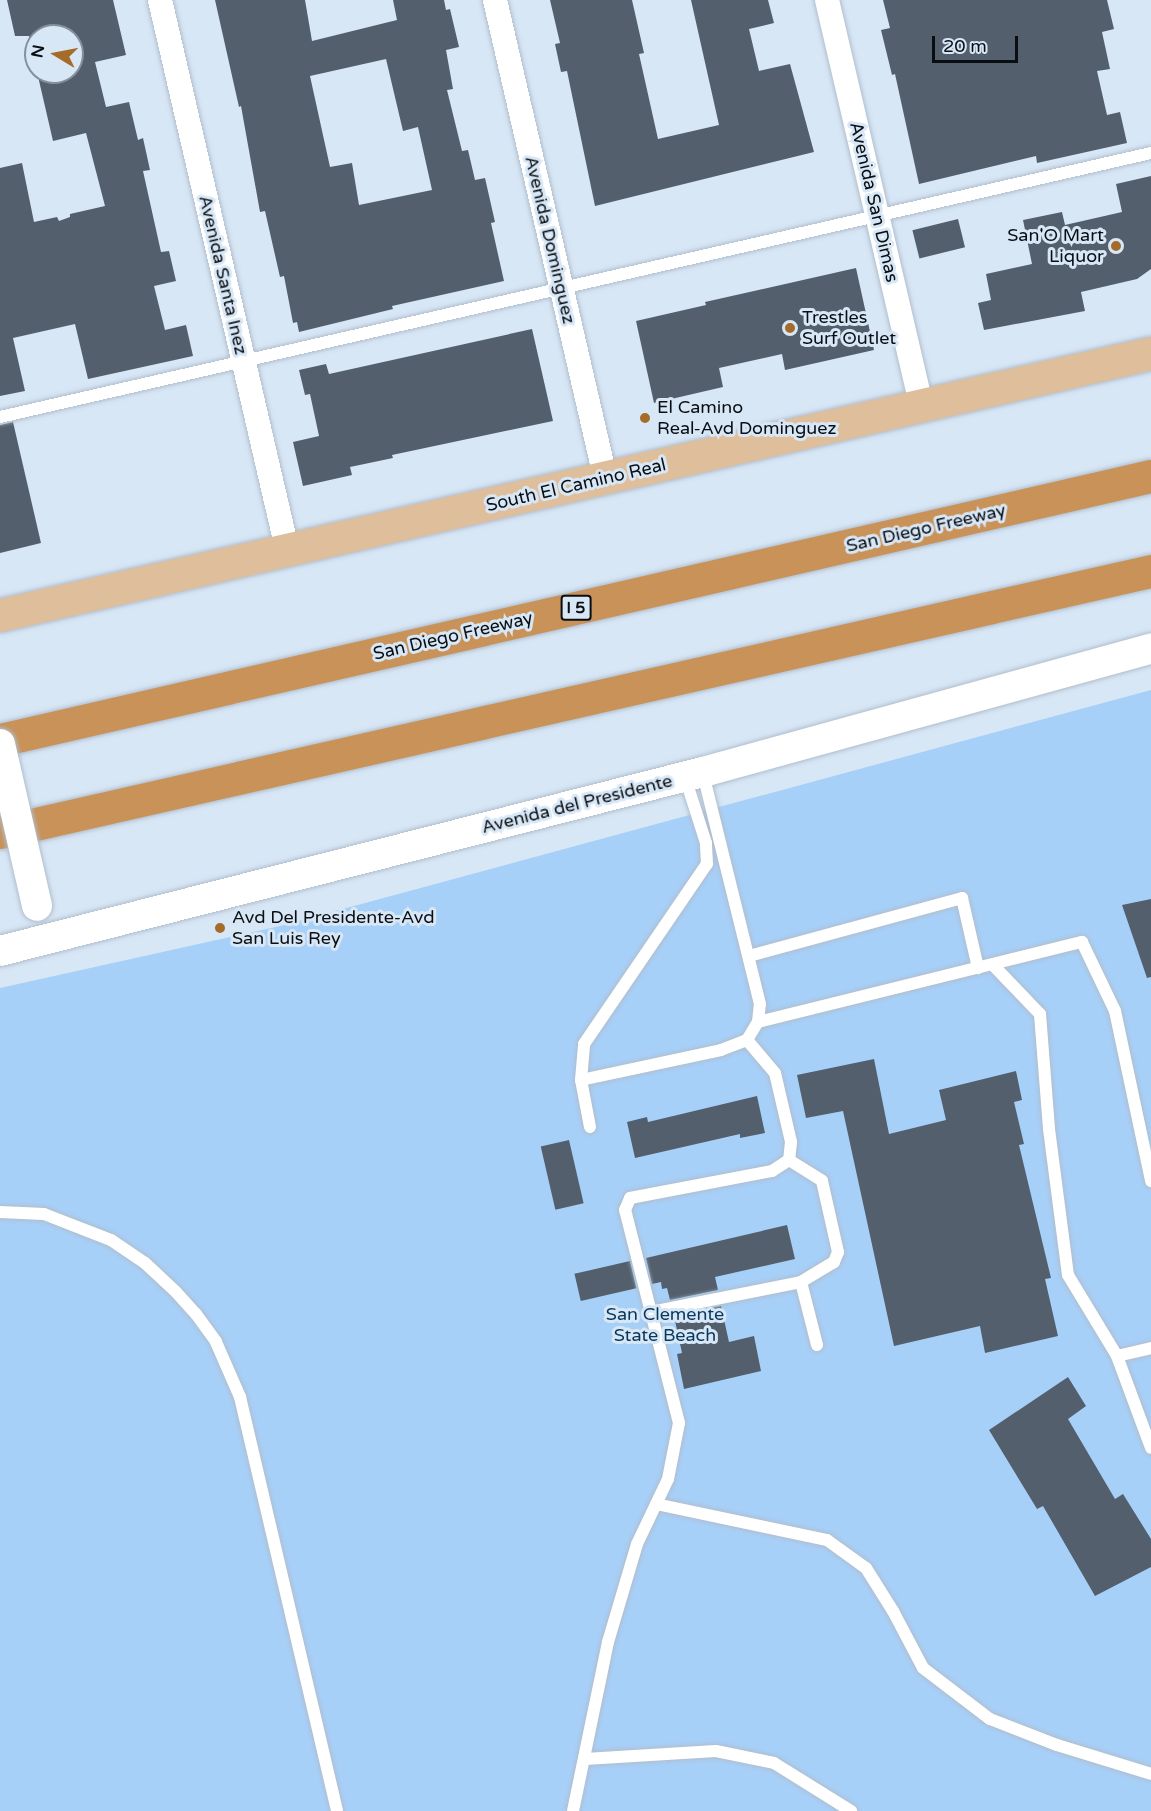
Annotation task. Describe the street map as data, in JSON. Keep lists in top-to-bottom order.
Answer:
{
  "streets": {
    "highway": ["San Diego Freeway", "I 5"],
    "main road": ["South El Camino Real"],
    "street": [
      "Avenida San Dimas",
      "Avenida Dominguez",
      "Avenida Santa Inez",
      "Avenida del Presidente"
    ]
  },
  "crossings": [
    ["Avenida San Dimas", "South El Camino Real"],
    ["Avenida Dominguez", "South El Camino Real"],
    ["Avenida Santa Inez", "South El Camino Real"]
  ],
  "parks": ["San Clemente State Beach"],
  "places": [
    "San'O Mart Liquor",
    "Trestles Surf Outlet",
    "El Camino Real-Avd Dominguez",
    "Avd Del Presidente-Avd San Luis Rey"
  ],
  "scale_bar": "20 m",
  "north": "left"
}
